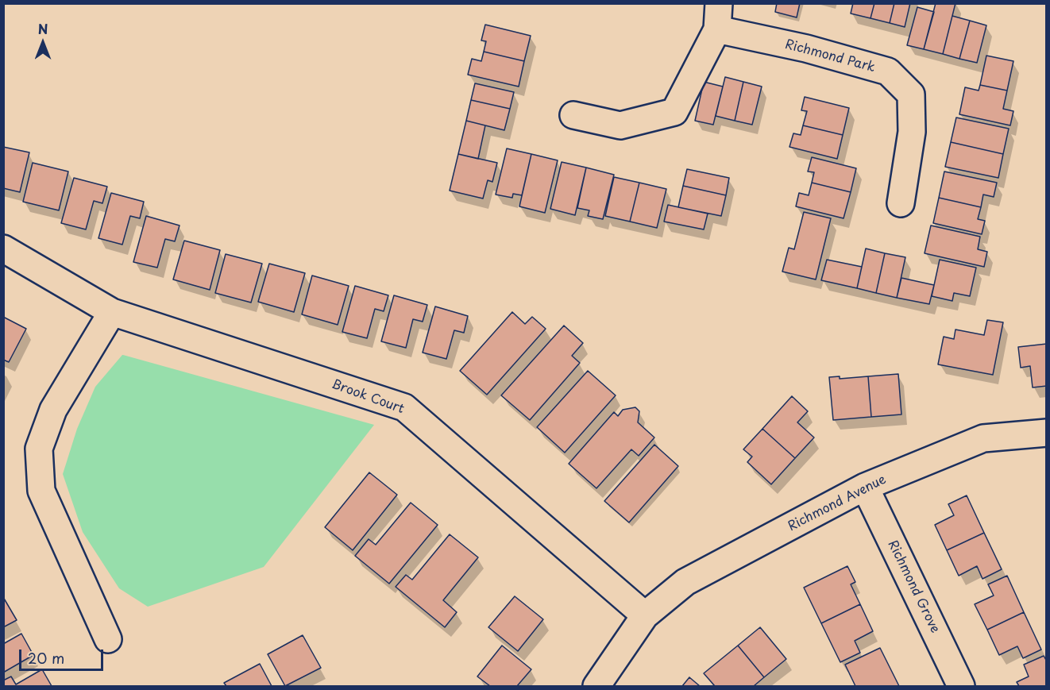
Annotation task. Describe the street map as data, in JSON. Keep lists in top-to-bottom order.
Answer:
{
  "streets": {
    "street": [
      "Richmond Park",
      "Brook Court",
      "Richmond Avenue",
      "Richmond Grove"
    ]
  },
  "crossings": [
    ["Brook Court", "Richmond Avenue"],
    ["Richmond Avenue", "Richmond Grove"]
  ],
  "scale_bar": "20 m",
  "north": "top"
}
